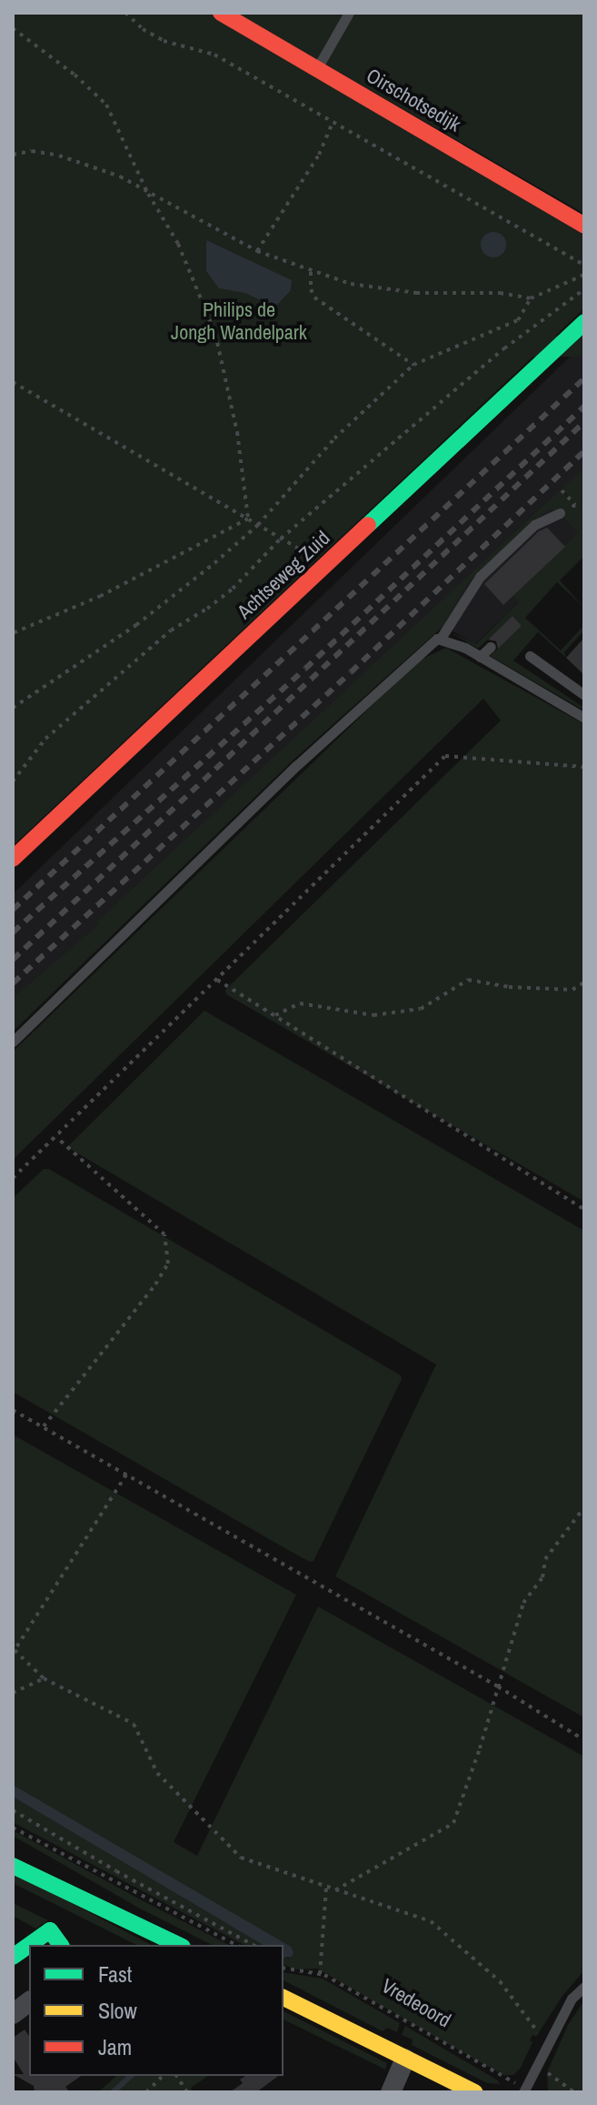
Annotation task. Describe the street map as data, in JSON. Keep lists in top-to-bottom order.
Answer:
{
  "streets": {
    "street": ["Oirschotsedijk", "Achtseweg Zuid"],
    "path": ["Vredeoord"]
  },
  "parks": ["Philips de Jongh Wandelpark"],
  "legend": ["Fast", "Slow", "Jam"]
}
